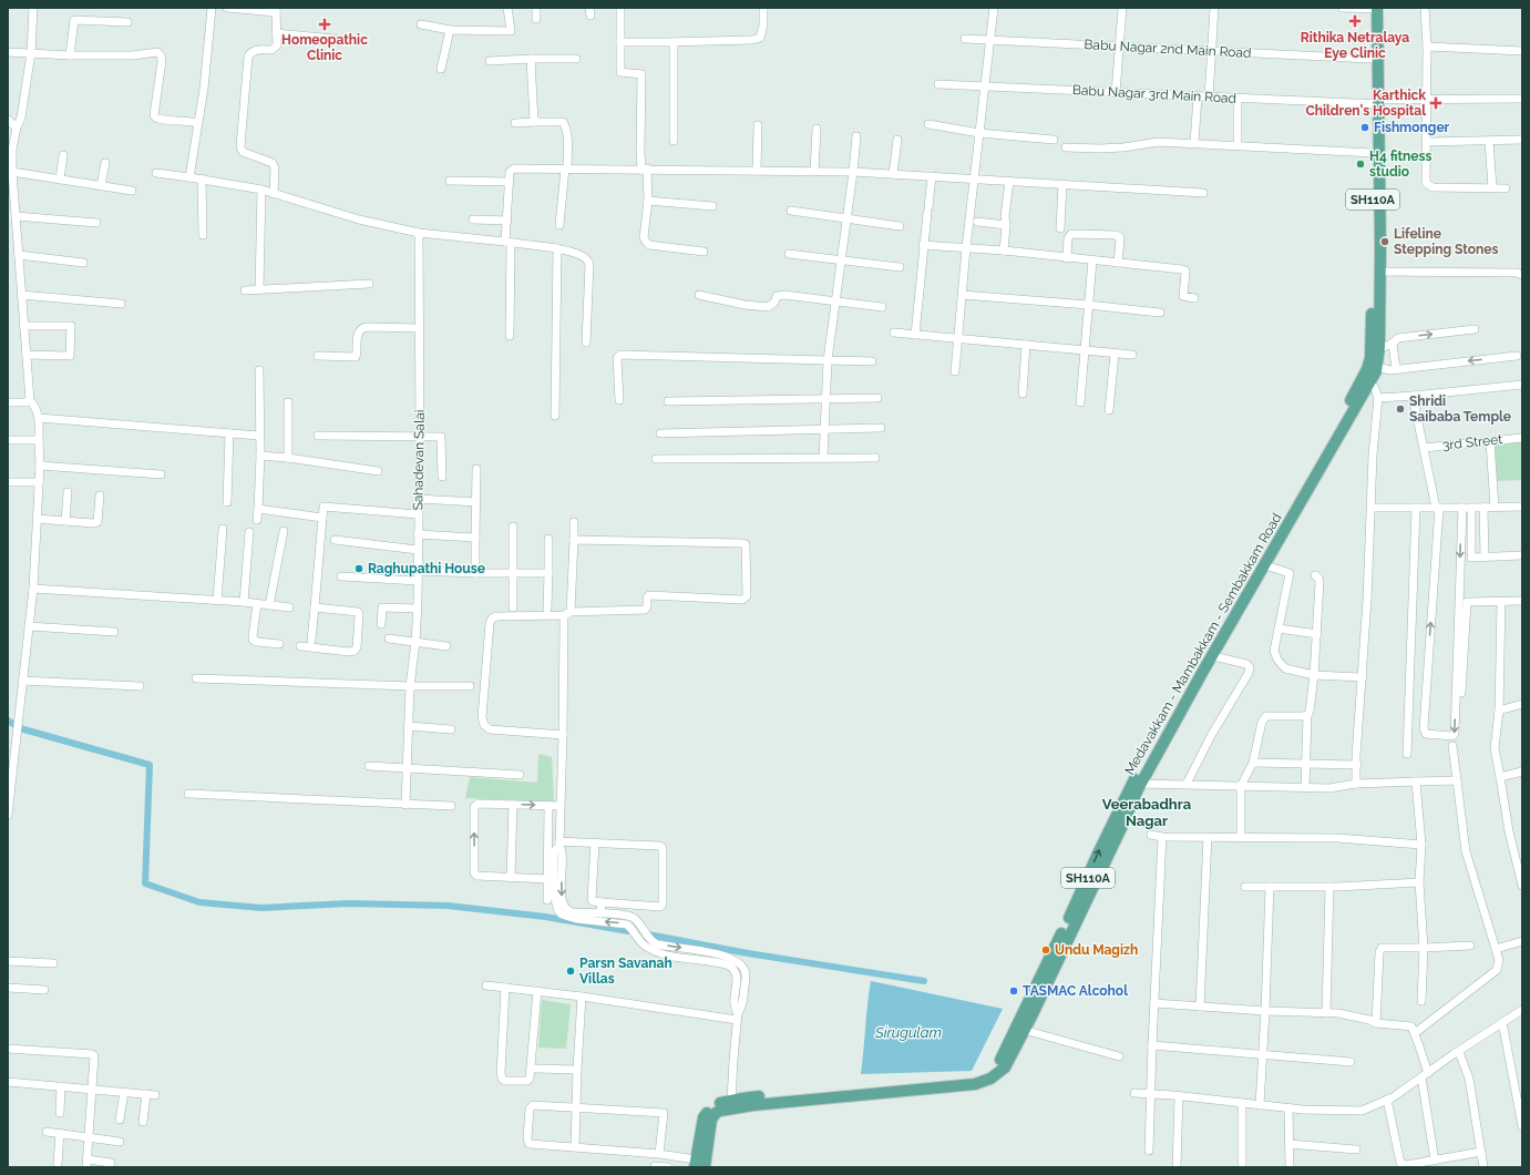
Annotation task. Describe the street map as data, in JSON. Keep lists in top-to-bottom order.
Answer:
{
  "streets": {
    "main road": ["SH110A", "Medavakkam - Mambakkam - Sembakkam Road"],
    "street": [
      "Babu Nagar 2nd Main Road",
      "Babu Nagar 3rd Main Road",
      "3rd Street",
      "Sahadevan Salai"
    ]
  },
  "crossings": [
    ["Babu Nagar 2nd Main Road", "Medavakkam - Mambakkam - Sembakkam Road"],
    ["Babu Nagar 3rd Main Road", "Medavakkam - Mambakkam - Sembakkam Road"]
  ],
  "districts": ["Veerabadhra Nagar"],
  "water": ["Sirugulam"],
  "places": {
    "health": ["Rithika Netralaya Eye Clinic", "Homeopathic Clinic", "Karthick Children's Hospital"],
    "other": [
      "Fishmonger",
      "H4 fitness studio",
      "Lifeline Stepping Stones",
      "Shridi Saibaba Temple",
      "Raghupathi House",
      "Undu Magizh",
      "Parsn Savanah Villas",
      "TASMAC Alcohol"
    ]
  }
}
